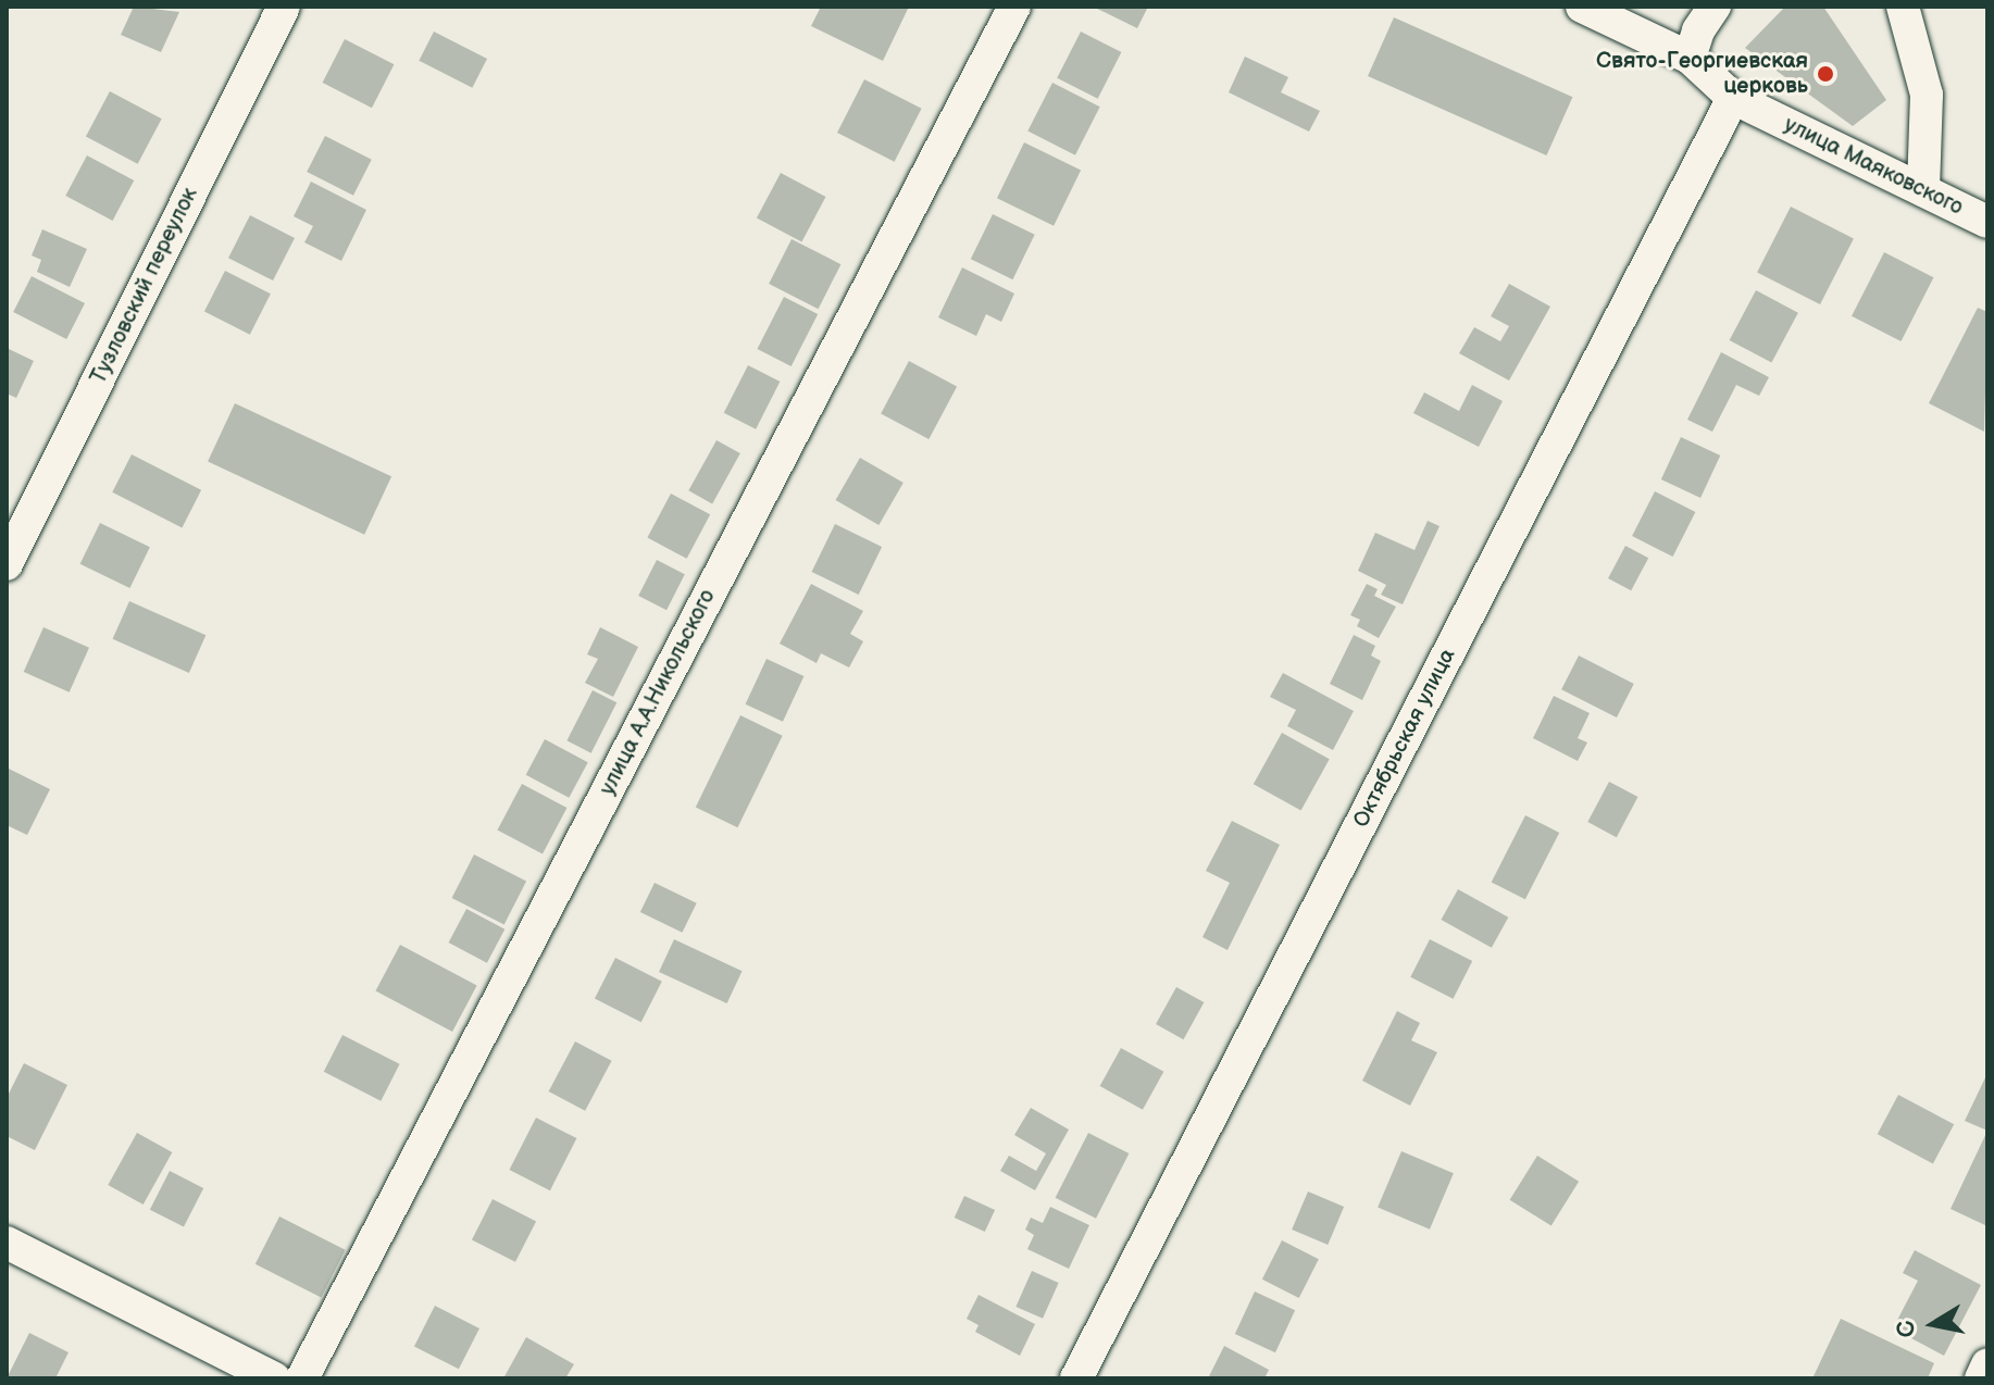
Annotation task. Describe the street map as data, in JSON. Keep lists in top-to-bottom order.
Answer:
{
  "streets": {
    "street": [
      "улица Маяковского",
      "Тузловский переулок",
      "улица А.А.Никольского",
      "Октябрьская улица"
    ]
  },
  "crossings": [
    ["улица Маяковского", "Октябрьская улица"]
  ],
  "places": ["Свято-Георгиевская церковь"],
  "north": "left"
}
